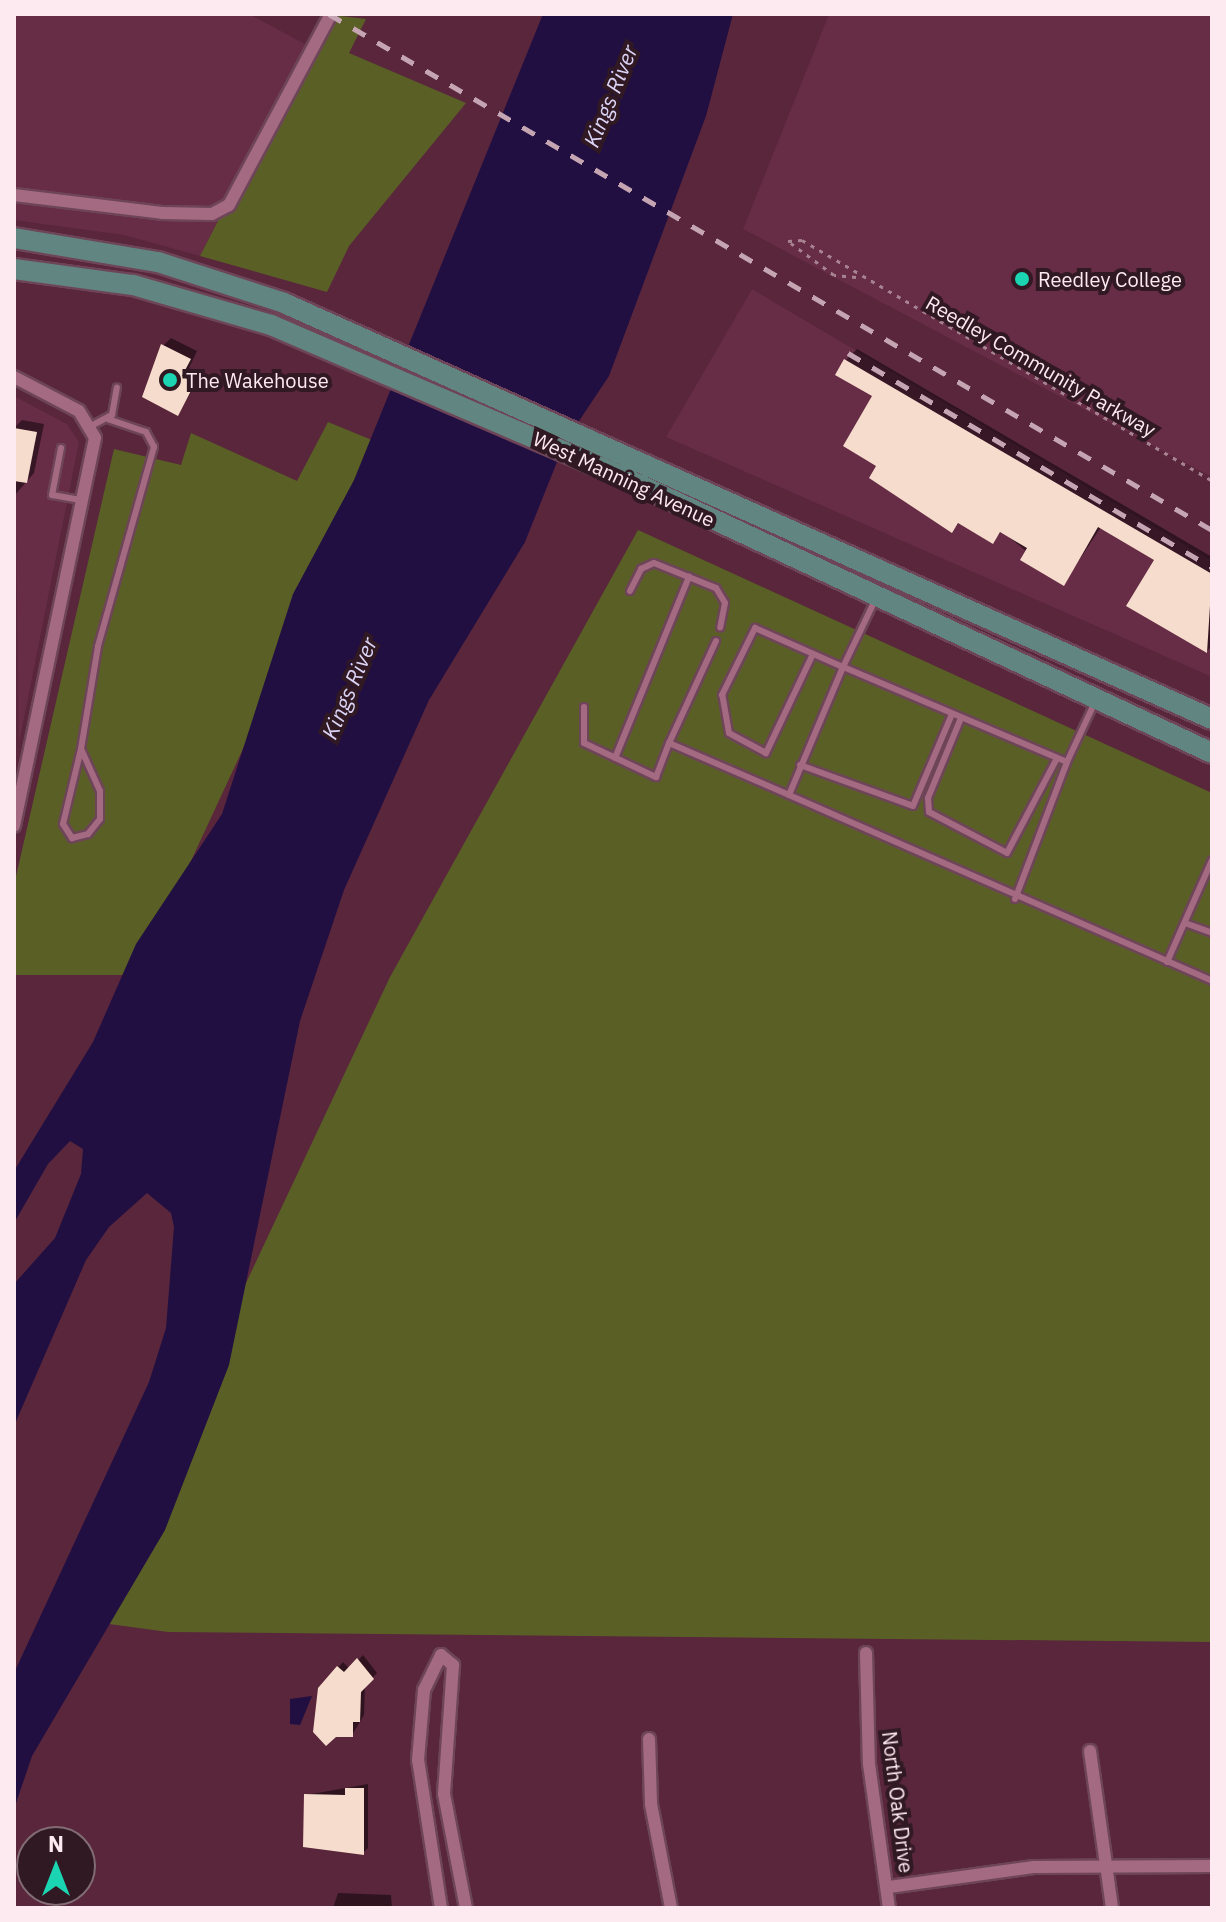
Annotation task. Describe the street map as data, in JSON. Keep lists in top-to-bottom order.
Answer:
{
  "streets": {
    "main road": ["West Manning Avenue"],
    "street": ["North Oak Drive"],
    "path": ["Reedley Community Parkway"]
  },
  "water": ["Kings River"],
  "places": ["Reedley College", "The Wakehouse"],
  "north": "top"
}
